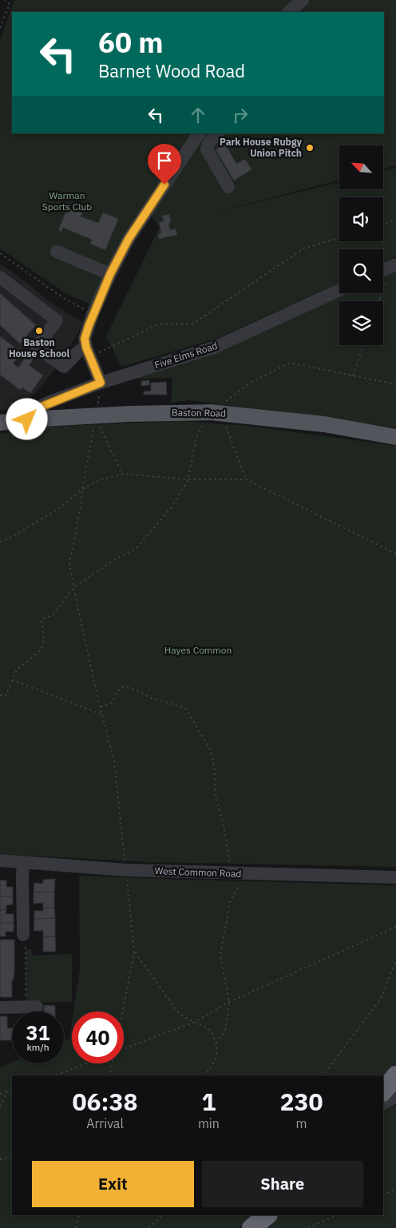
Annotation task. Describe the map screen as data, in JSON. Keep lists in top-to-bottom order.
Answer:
{
  "streets": {
    "main road": ["Baston Road"],
    "street": ["Five Elms Road", "West Common Road"]
  },
  "crossings": [
    ["Five Elms Road", "Baston Road"]
  ],
  "parks": ["Warman Sports Club", "Hayes Common"],
  "places": ["Park House Rubgy Union Pitch", "Baston House School"],
  "north": "top left",
  "page": {
    "turn": ["60 m", "Barnet Wood Road"],
    "speed": "31 km/h",
    "limit": "40",
    "eta": [
      "06:38",
      "Arrival",
      "1",
      "min",
      "230",
      "m"
    ],
    "buttons": ["Exit", "Share"]
  }
}
